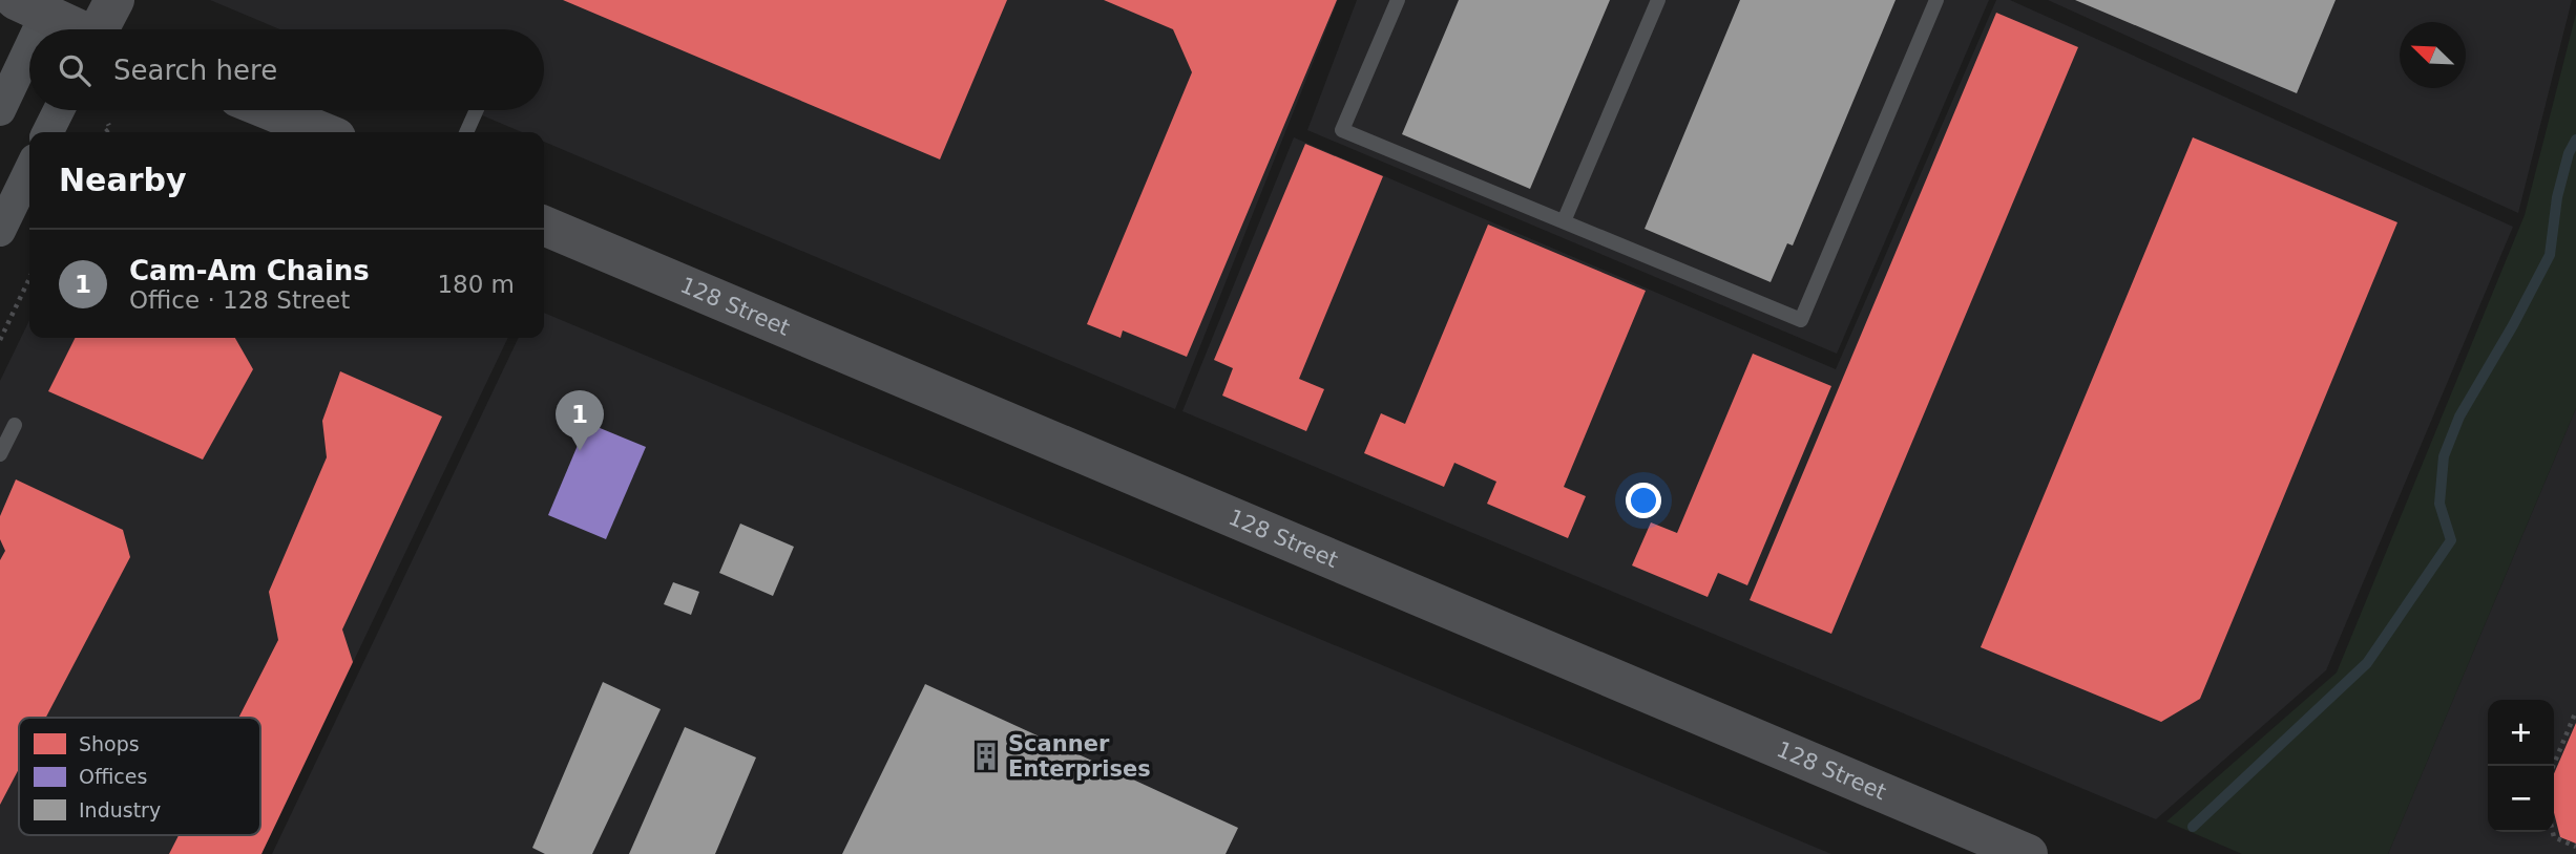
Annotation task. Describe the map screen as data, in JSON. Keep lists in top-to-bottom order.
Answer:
{
  "streets": {
    "main road": ["128 Street"]
  },
  "places": {
    "building": ["Scanner Enterprises"]
  },
  "legend": ["Shops", "Offices", "Industry"],
  "north": "top left",
  "page": {
    "search": "Search here",
    "heading": "Nearby",
    "list": [
      {
        "mark": "1",
        "name": "Cam-Am Chains",
        "note": "Office · 128 Street",
        "value": "180 m"
      }
    ],
    "pins": "1",
    "map_buttons": ["+", "−"]
  }
}
